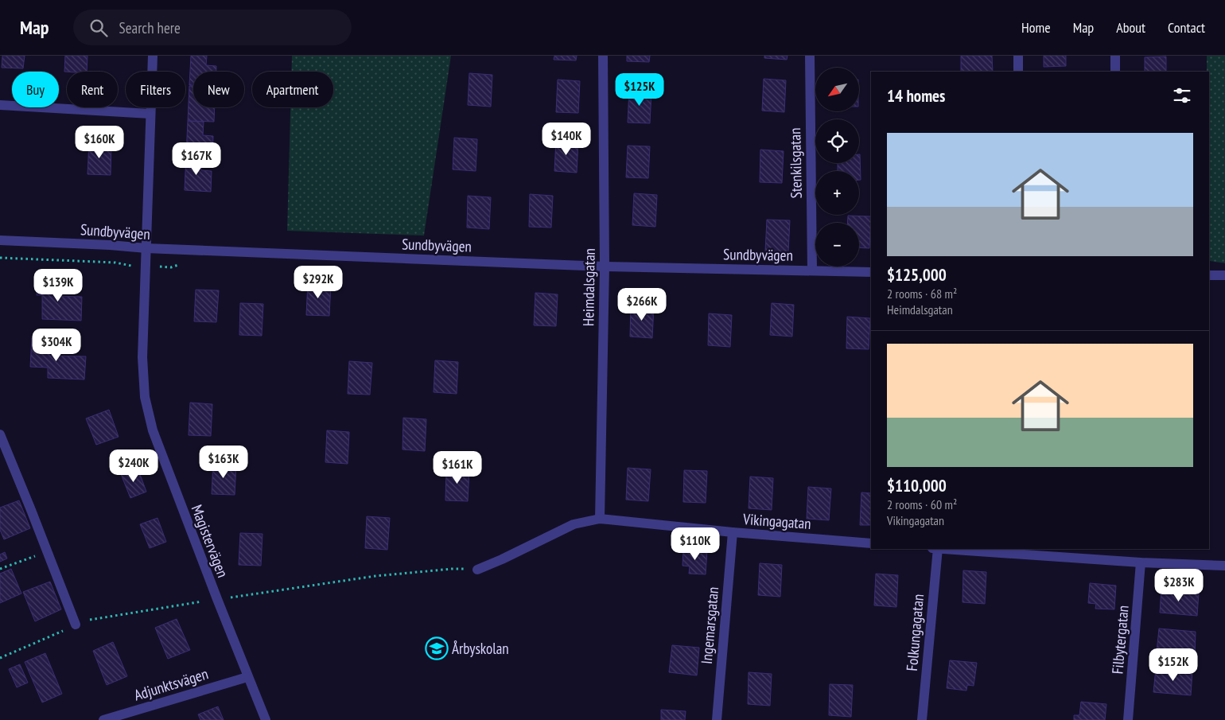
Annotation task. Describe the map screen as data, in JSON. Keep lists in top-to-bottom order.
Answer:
{
  "streets": {
    "street": [
      "Stenkilsgatan",
      "Sundbyvägen",
      "Heimdalsgatan",
      "Vikingagatan",
      "Magistervägen",
      "Ingemarsgatan",
      "Folkungagatan",
      "Filbytergatan",
      "Adjunktsvägen"
    ]
  },
  "crossings": [
    ["Stenkilsgatan", "Sundbyvägen"],
    ["Sundbyvägen", "Heimdalsgatan"],
    ["Sundbyvägen", "Magistervägen"],
    ["Heimdalsgatan", "Vikingagatan"],
    ["Vikingagatan", "Ingemarsgatan"],
    ["Magistervägen", "Adjunktsvägen"]
  ],
  "places": {
    "school or university": ["Årbyskolan"]
  },
  "north": "bottom left",
  "page": {
    "header": "Map",
    "search": "Search here",
    "nav": [
      "Home",
      "Map",
      "About",
      "Contact"
    ],
    "map_buttons": ["+", "−"],
    "chip": [
      "Buy",
      "Rent",
      "Filters",
      "New",
      "Apartment"
    ],
    "heading": "14 homes",
    "price": [
      "$125K",
      "$140K",
      "$160K",
      "$167K",
      "$292K",
      "$139K",
      "$266K",
      "$304K",
      "$163K",
      "$240K",
      "$161K",
      "$110K",
      "$283K",
      "$152K"
    ],
    "list": [
      {
        "name": "$125,000",
        "note": "2 rooms · 68 m² · Heimdalsgatan"
      },
      {
        "name": "$110,000",
        "note": "2 rooms · 60 m² · Vikingagatan"
      }
    ]
  }
}
